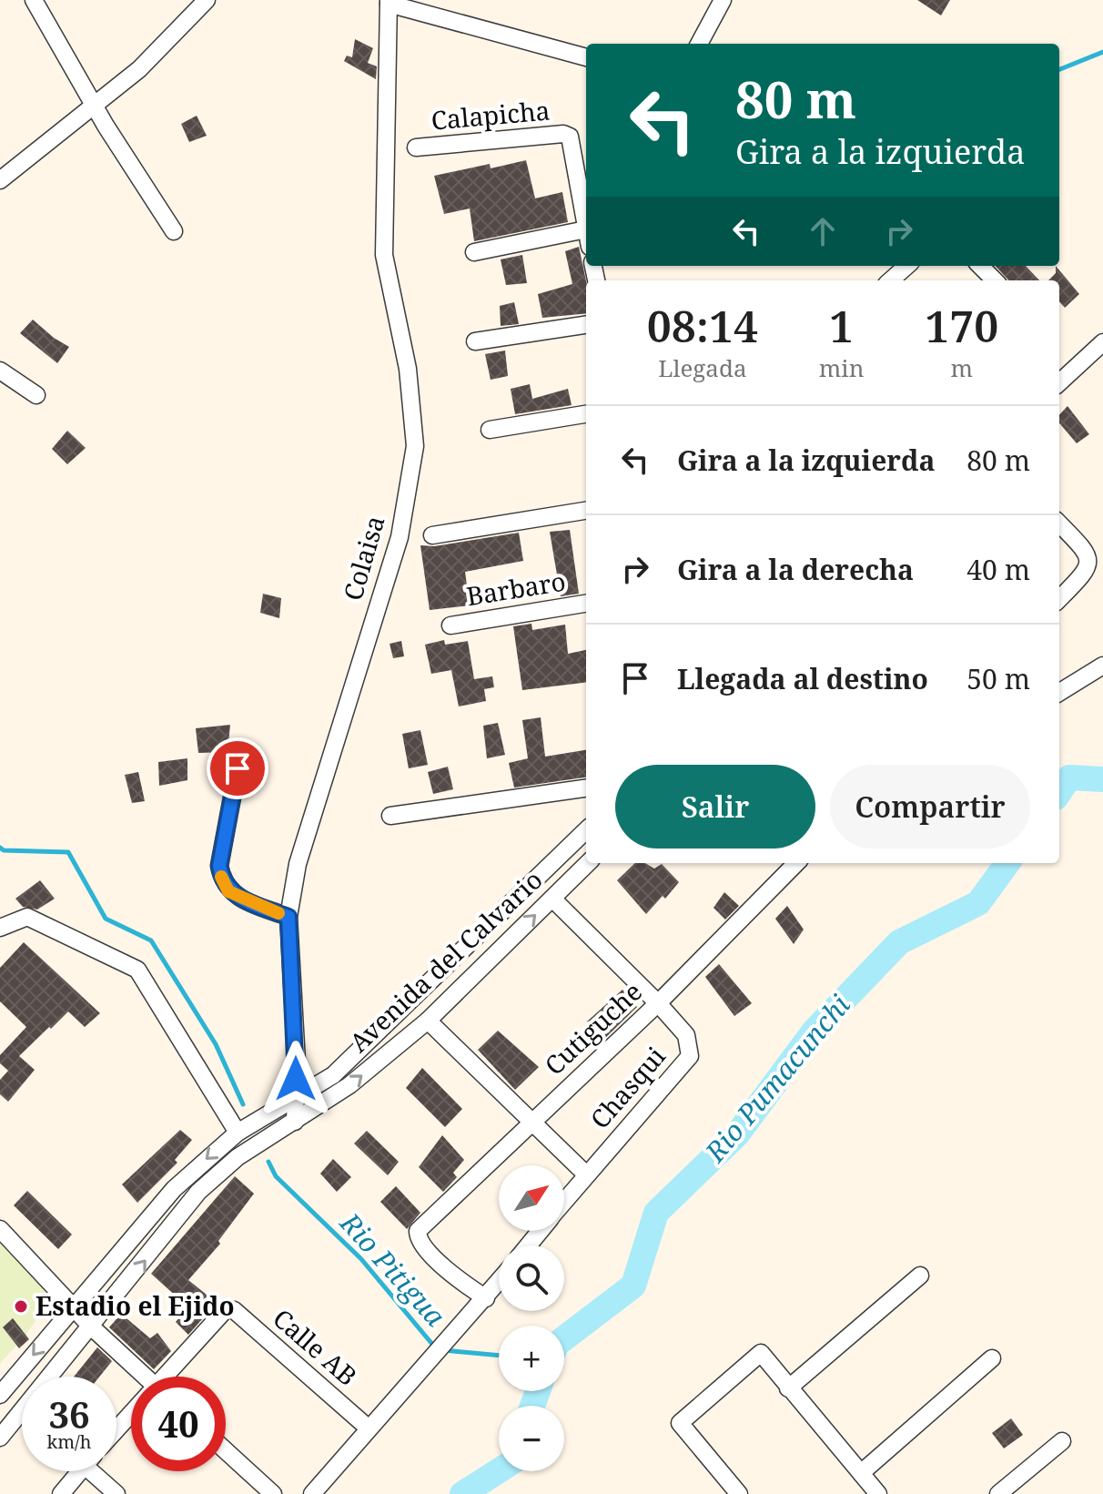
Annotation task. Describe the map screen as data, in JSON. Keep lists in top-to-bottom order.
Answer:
{
  "streets": {
    "street": [
      "Calapicha",
      "Colaisa",
      "Barbaro",
      "Avenida del Calvario",
      "Cutiguche",
      "Chasqui",
      "Calle AB"
    ]
  },
  "crossings": [
    ["Colaisa", "Avenida del Calvario"],
    ["Avenida del Calvario", "Chasqui"],
    ["Cutiguche", "Chasqui"]
  ],
  "water": ["Rio Pumacunchi", "Rio Pitigua"],
  "places": ["Estadio el Ejido"],
  "north": "top right",
  "page": {
    "turn": ["80 m", "Gira a la izquierda"],
    "eta": [
      "08:14",
      "Llegada",
      "1",
      "min",
      "170",
      "m"
    ],
    "list": [
      {
        "name": "Gira a la izquierda",
        "value": "80 m"
      },
      {
        "name": "Gira a la derecha",
        "value": "40 m"
      },
      {
        "name": "Llegada al destino",
        "value": "50 m"
      }
    ],
    "buttons": ["Salir", "Compartir"],
    "map_buttons": ["+", "−"],
    "speed": "36 km/h",
    "limit": "40"
  }
}
